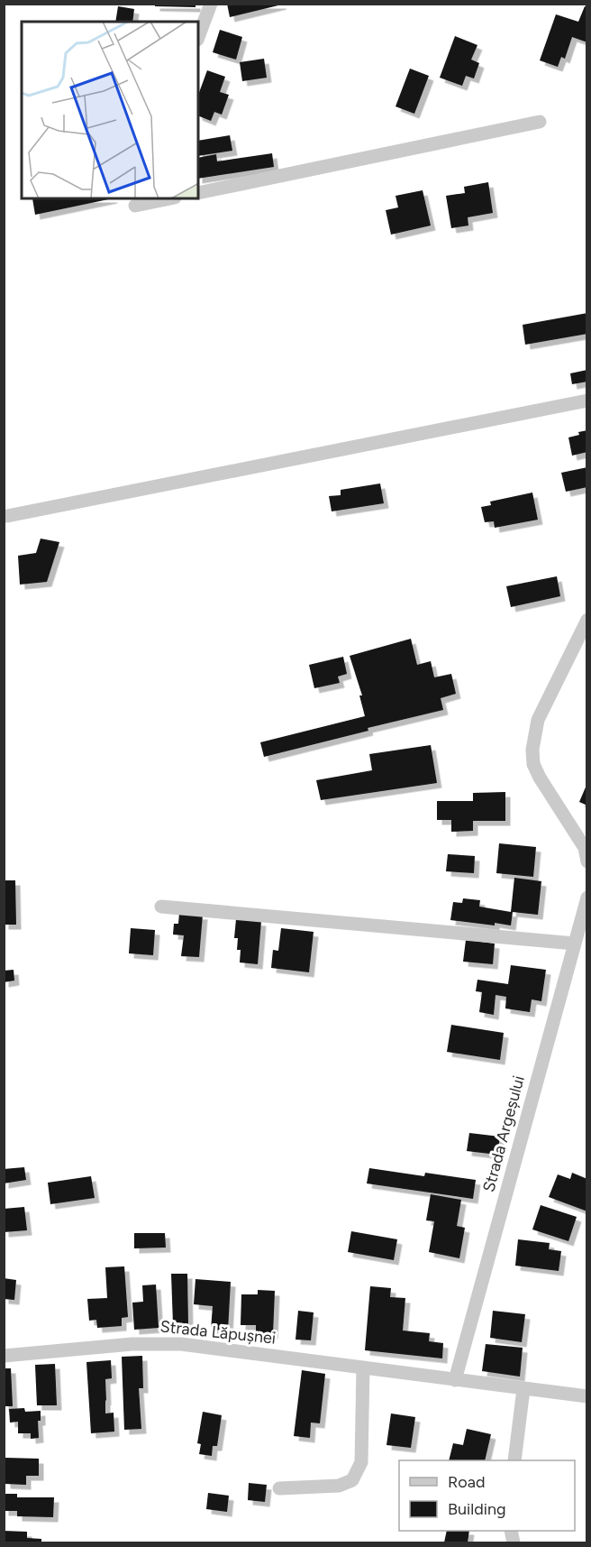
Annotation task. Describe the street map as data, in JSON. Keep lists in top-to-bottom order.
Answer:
{
  "streets": {
    "street": ["Strada Argeșului", "Strada Lăpușnei"]
  },
  "crossings": [
    ["Strada Argeșului", "Strada Lăpușnei"]
  ],
  "legend": ["Road", "Building"]
}
